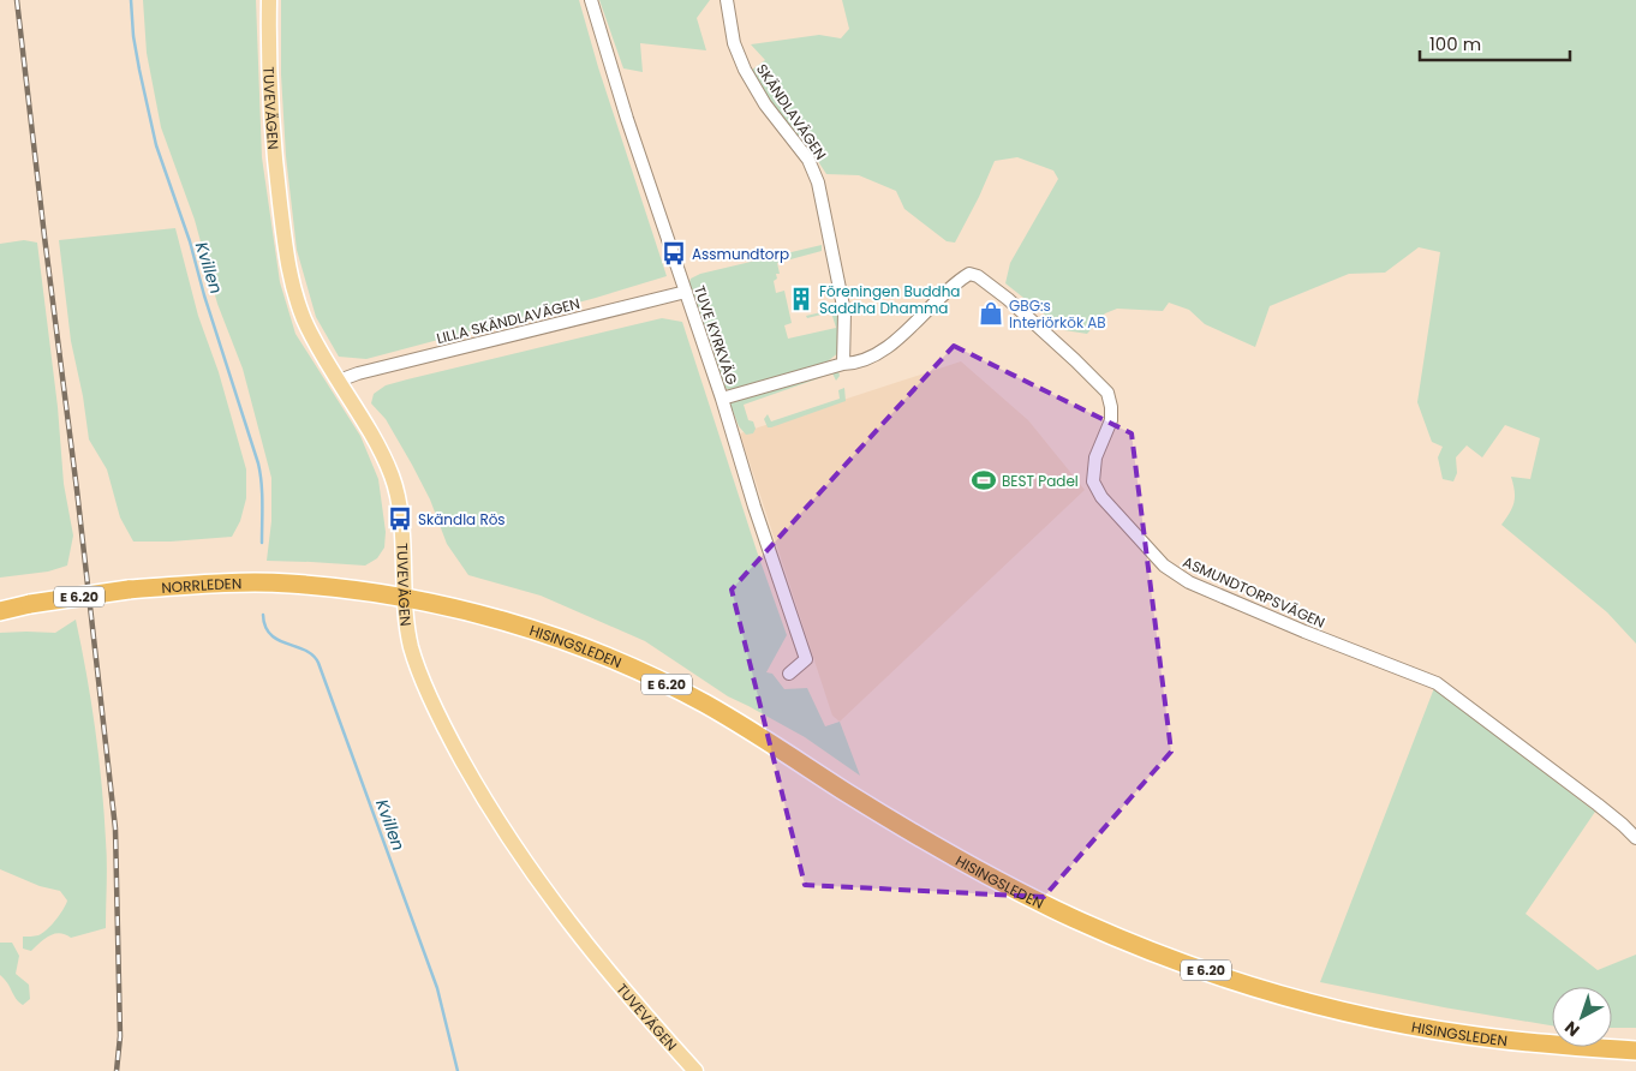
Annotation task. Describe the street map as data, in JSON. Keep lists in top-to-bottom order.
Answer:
{
  "streets": {
    "highway": ["NORRLEDEN", "E 6.20", "HISINGSLEDEN"],
    "main road": ["TUVEVÄGEN"],
    "street": [
      "SKÄNDLAVÄGEN",
      "LILLA SKÄNDLAVÄGEN",
      "TUVE KYRKVÄG",
      "ASMUNDTORPSVÄGEN"
    ]
  },
  "crossings": [
    ["TUVEVÄGEN", "LILLA SKÄNDLAVÄGEN"],
    ["TUVEVÄGEN", "NORRLEDEN"],
    ["TUVEVÄGEN", "HISINGSLEDEN"],
    ["SKÄNDLAVÄGEN", "ASMUNDTORPSVÄGEN"],
    ["LILLA SKÄNDLAVÄGEN", "TUVE KYRKVÄG"],
    ["NORRLEDEN", "HISINGSLEDEN"]
  ],
  "water": ["Kvillen"],
  "places": {
    "bus stop": ["Assmundtorp", "Skändla Rös"],
    "building": ["Föreningen Buddha Saddha Dhamma"],
    "shop": ["GBG:s Interiörkök AB"],
    "sports": ["BEST Padel"]
  },
  "scale_bar": "100 m",
  "north": "bottom left"
}
